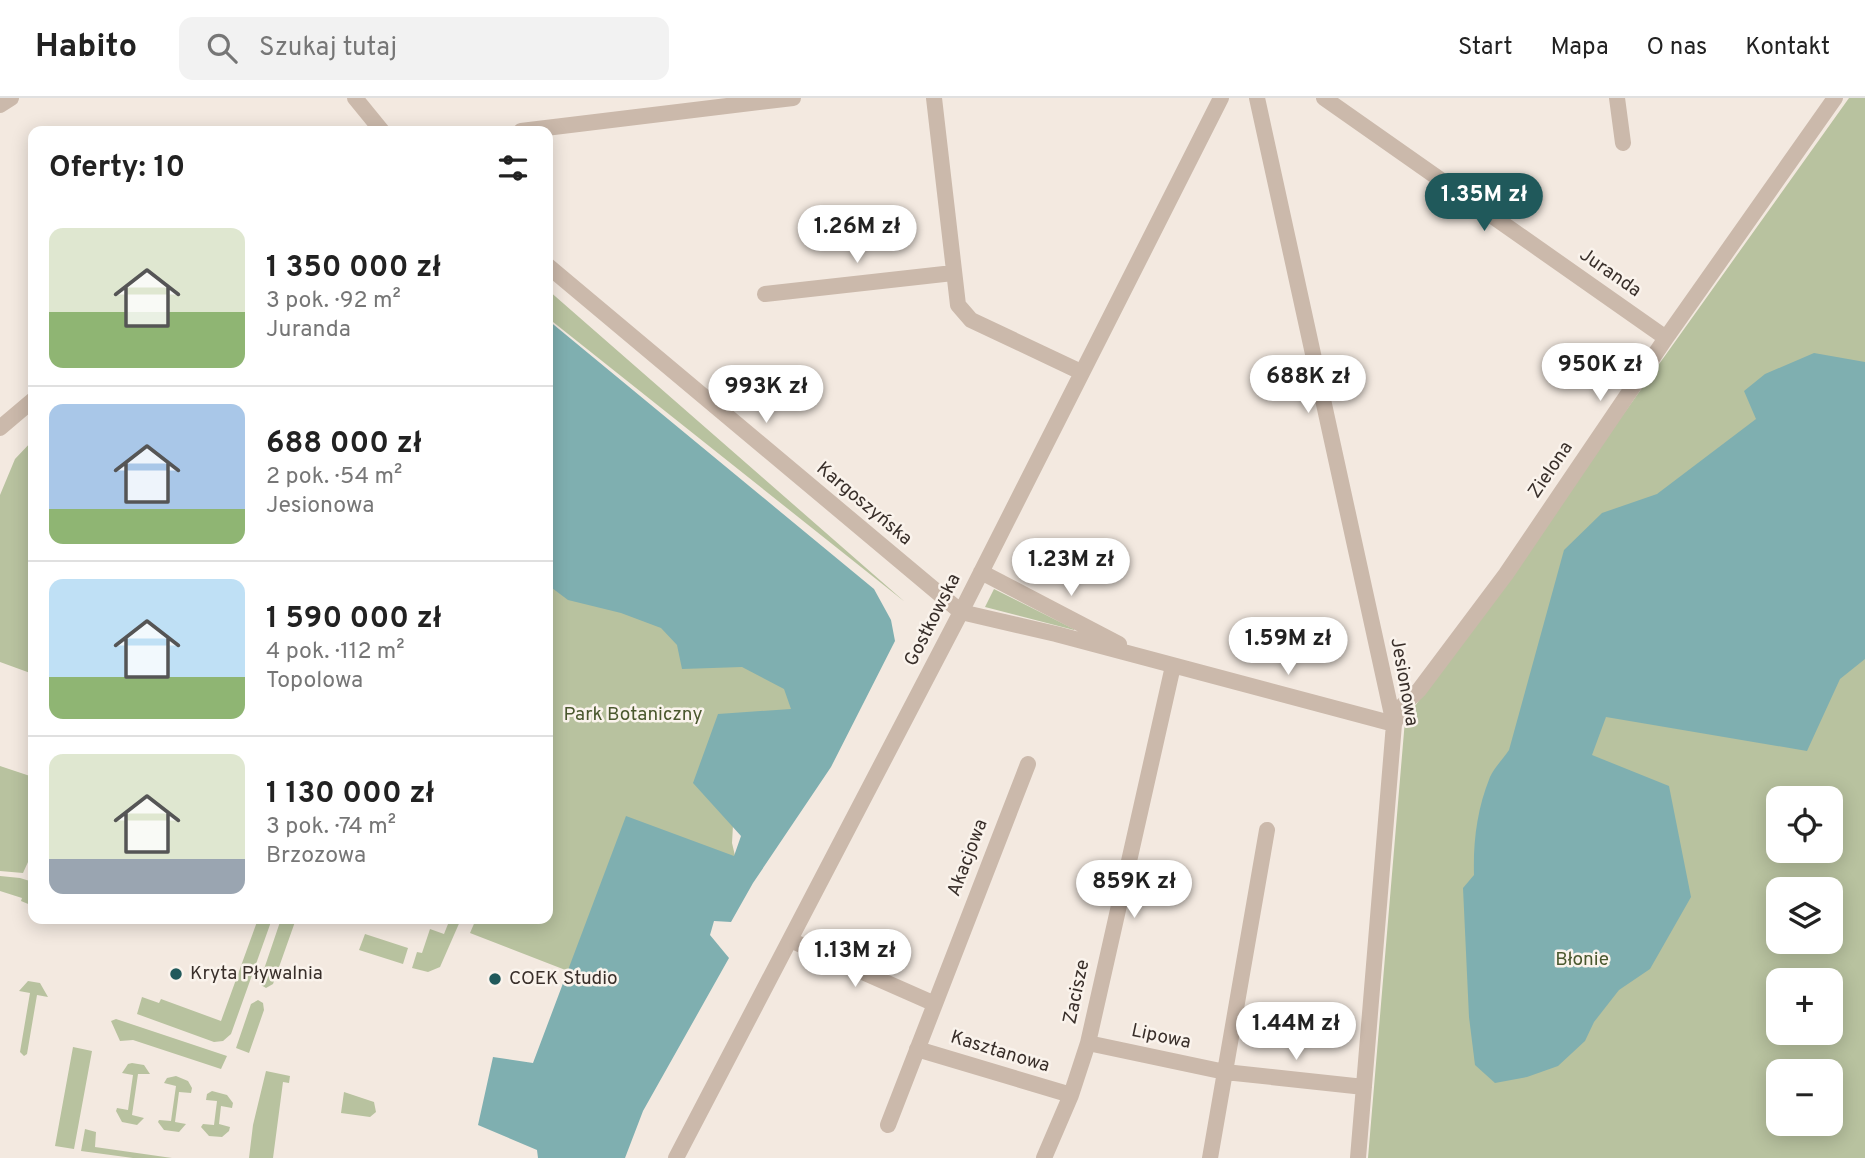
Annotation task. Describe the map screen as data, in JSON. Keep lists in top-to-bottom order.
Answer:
{
  "streets": {
    "street": [
      "Juranda",
      "Zielona",
      "Kargoszyńska",
      "Gostkowska",
      "Jesionowa",
      "Akacjowa",
      "Zacisze",
      "Lipowa",
      "Kasztanowa"
    ]
  },
  "crossings": [
    ["Juranda", "Zielona"],
    ["Zielona", "Jesionowa"],
    ["Kargoszyńska", "Gostkowska"],
    ["Jesionowa", "Lipowa"],
    ["Akacjowa", "Kasztanowa"],
    ["Zacisze", "Lipowa"],
    ["Zacisze", "Kasztanowa"]
  ],
  "parks": ["Park Botaniczny", "Błonie"],
  "places": ["Kryta Pływalnia", "COEK Studio"],
  "page": {
    "header": "Habito",
    "search": "Szukaj tutaj",
    "nav": [
      "Start",
      "Mapa",
      "O nas",
      "Kontakt"
    ],
    "heading": "Oferty: 10",
    "price": [
      "1.35M zł",
      "1.26M zł",
      "950K zł",
      "688K zł",
      "993K zł",
      "1.23M zł",
      "1.59M zł",
      "859K zł",
      "1.13M zł",
      "1.44M zł"
    ],
    "list": [
      {
        "name": "1 350 000 zł",
        "note": "3 pok. · 92 m² · Juranda"
      },
      {
        "name": "688 000 zł",
        "note": "2 pok. · 54 m² · Jesionowa"
      },
      {
        "name": "1 590 000 zł",
        "note": "4 pok. · 112 m² · Topolowa"
      },
      {
        "name": "1 130 000 zł",
        "note": "3 pok. · 74 m² · Brzozowa"
      }
    ],
    "map_buttons": ["+", "−"]
  }
}
